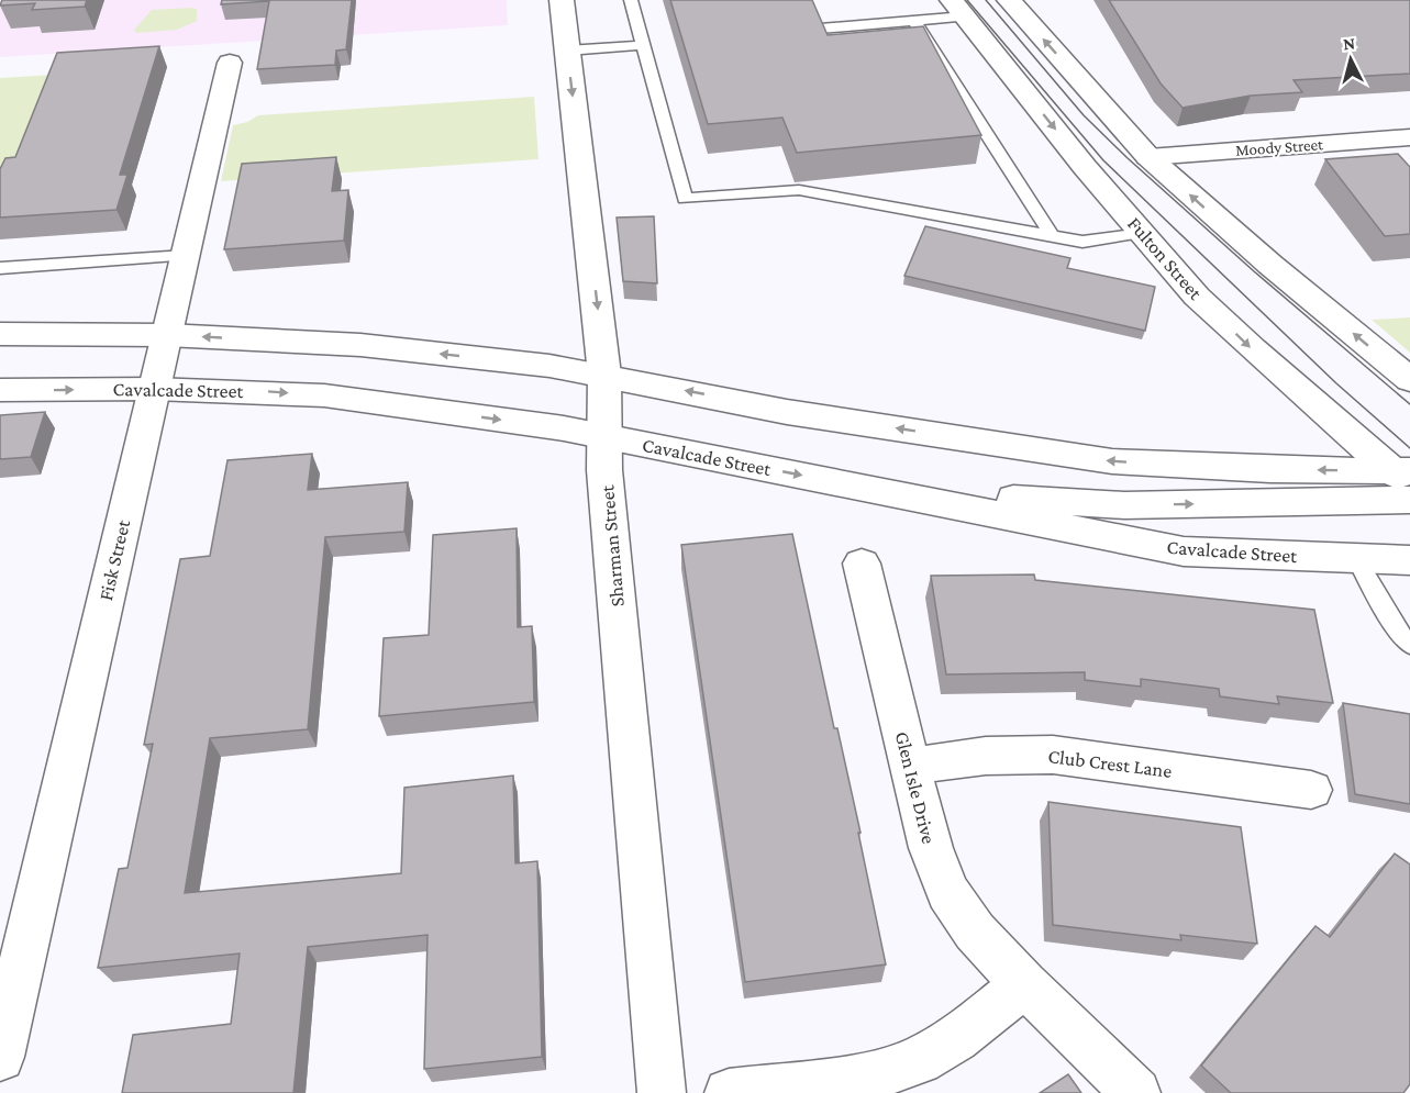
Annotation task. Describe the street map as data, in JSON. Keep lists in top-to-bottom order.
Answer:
{
  "streets": {
    "main road": [
      "Moody Street",
      "Fulton Street",
      "Cavalcade Street",
      "Sharman Street",
      "Fisk Street",
      "Club Crest Lane",
      "Glen Isle Drive"
    ]
  },
  "crossings": [
    ["Cavalcade Street", "Sharman Street"],
    ["Cavalcade Street", "Fisk Street"],
    ["Club Crest Lane", "Glen Isle Drive"]
  ],
  "north": "top"
}
